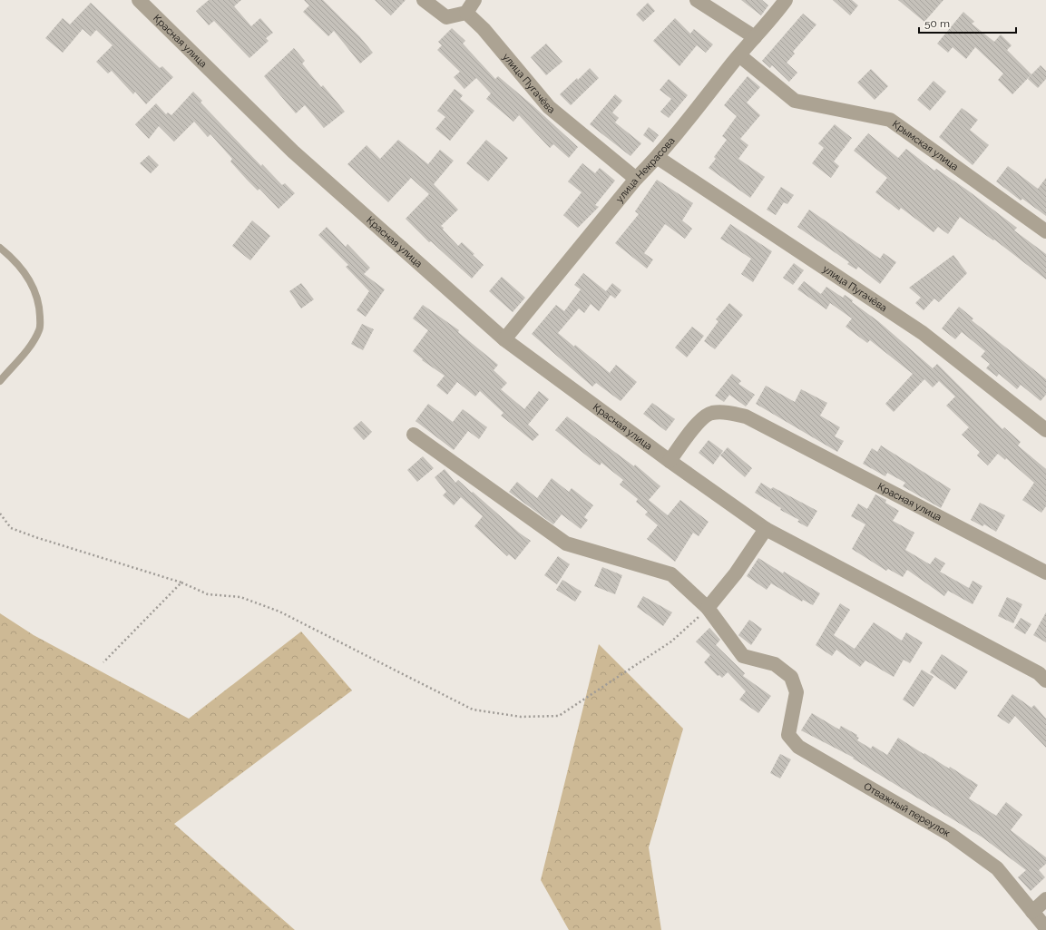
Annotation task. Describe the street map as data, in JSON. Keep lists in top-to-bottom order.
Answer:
{
  "streets": {
    "street": [
      "Красная улица",
      "улица Пугачёва",
      "Крымская улица",
      "улица Некрасова",
      "Отважный переулок"
    ]
  },
  "crossings": [
    ["Красная улица", "улица Некрасова"],
    ["улица Пугачёва", "улица Некрасова"],
    ["Крымская улица", "улица Некрасова"]
  ],
  "scale_bar": "50 m"
}
